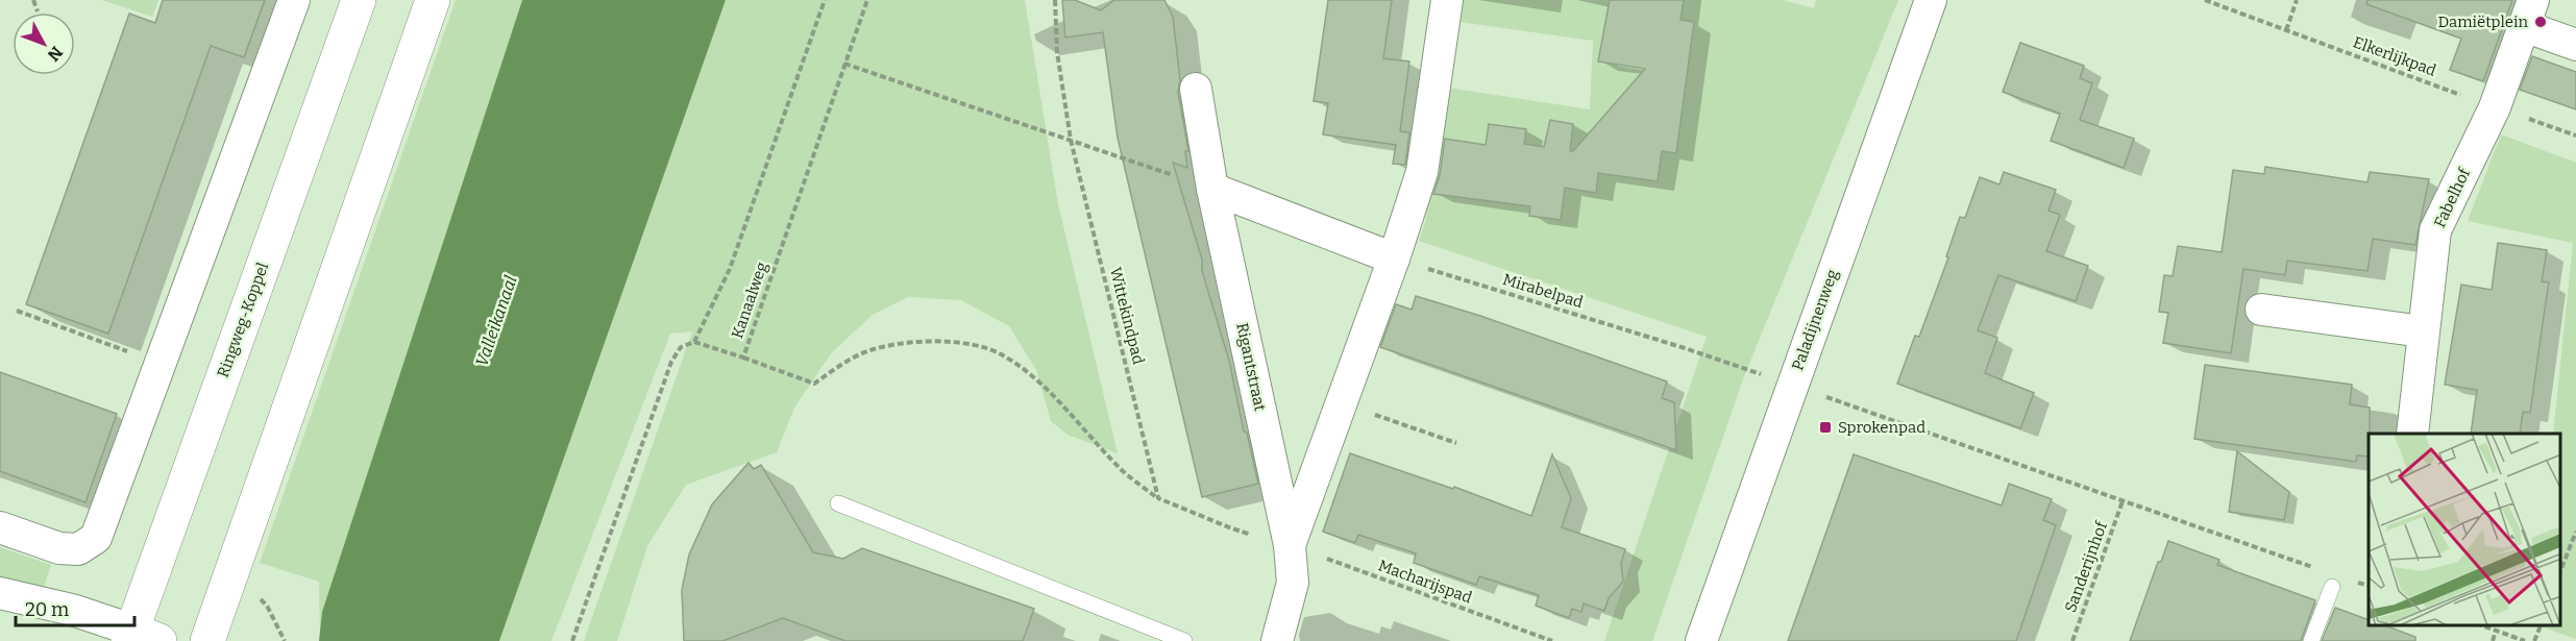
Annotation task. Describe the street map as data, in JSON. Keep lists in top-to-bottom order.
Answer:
{
  "streets": {
    "main road": ["Ringweg-Koppel"],
    "street": ["Fabelhof", "Paladijnenweg", "Rigantstraat"],
    "path": [
      "Elkerlijkpad",
      "Mirabelpad",
      "Kanaalweg",
      "Wittekindpad",
      "Sanderijnhof",
      "Macharijspad"
    ]
  },
  "crossings": [
    ["Elkerlijkpad", "Fabelhof"],
    ["Mirabelpad", "Paladijnenweg"],
    ["Mirabelpad", "Rigantstraat"],
    ["Rigantstraat", "Macharijspad"]
  ],
  "water": ["Valleikanaal"],
  "places": {
    "other": ["Damiëtplein"],
    "transit": ["Sprokenpad"]
  },
  "scale_bar": "20 m",
  "north": "bottom right"
}
